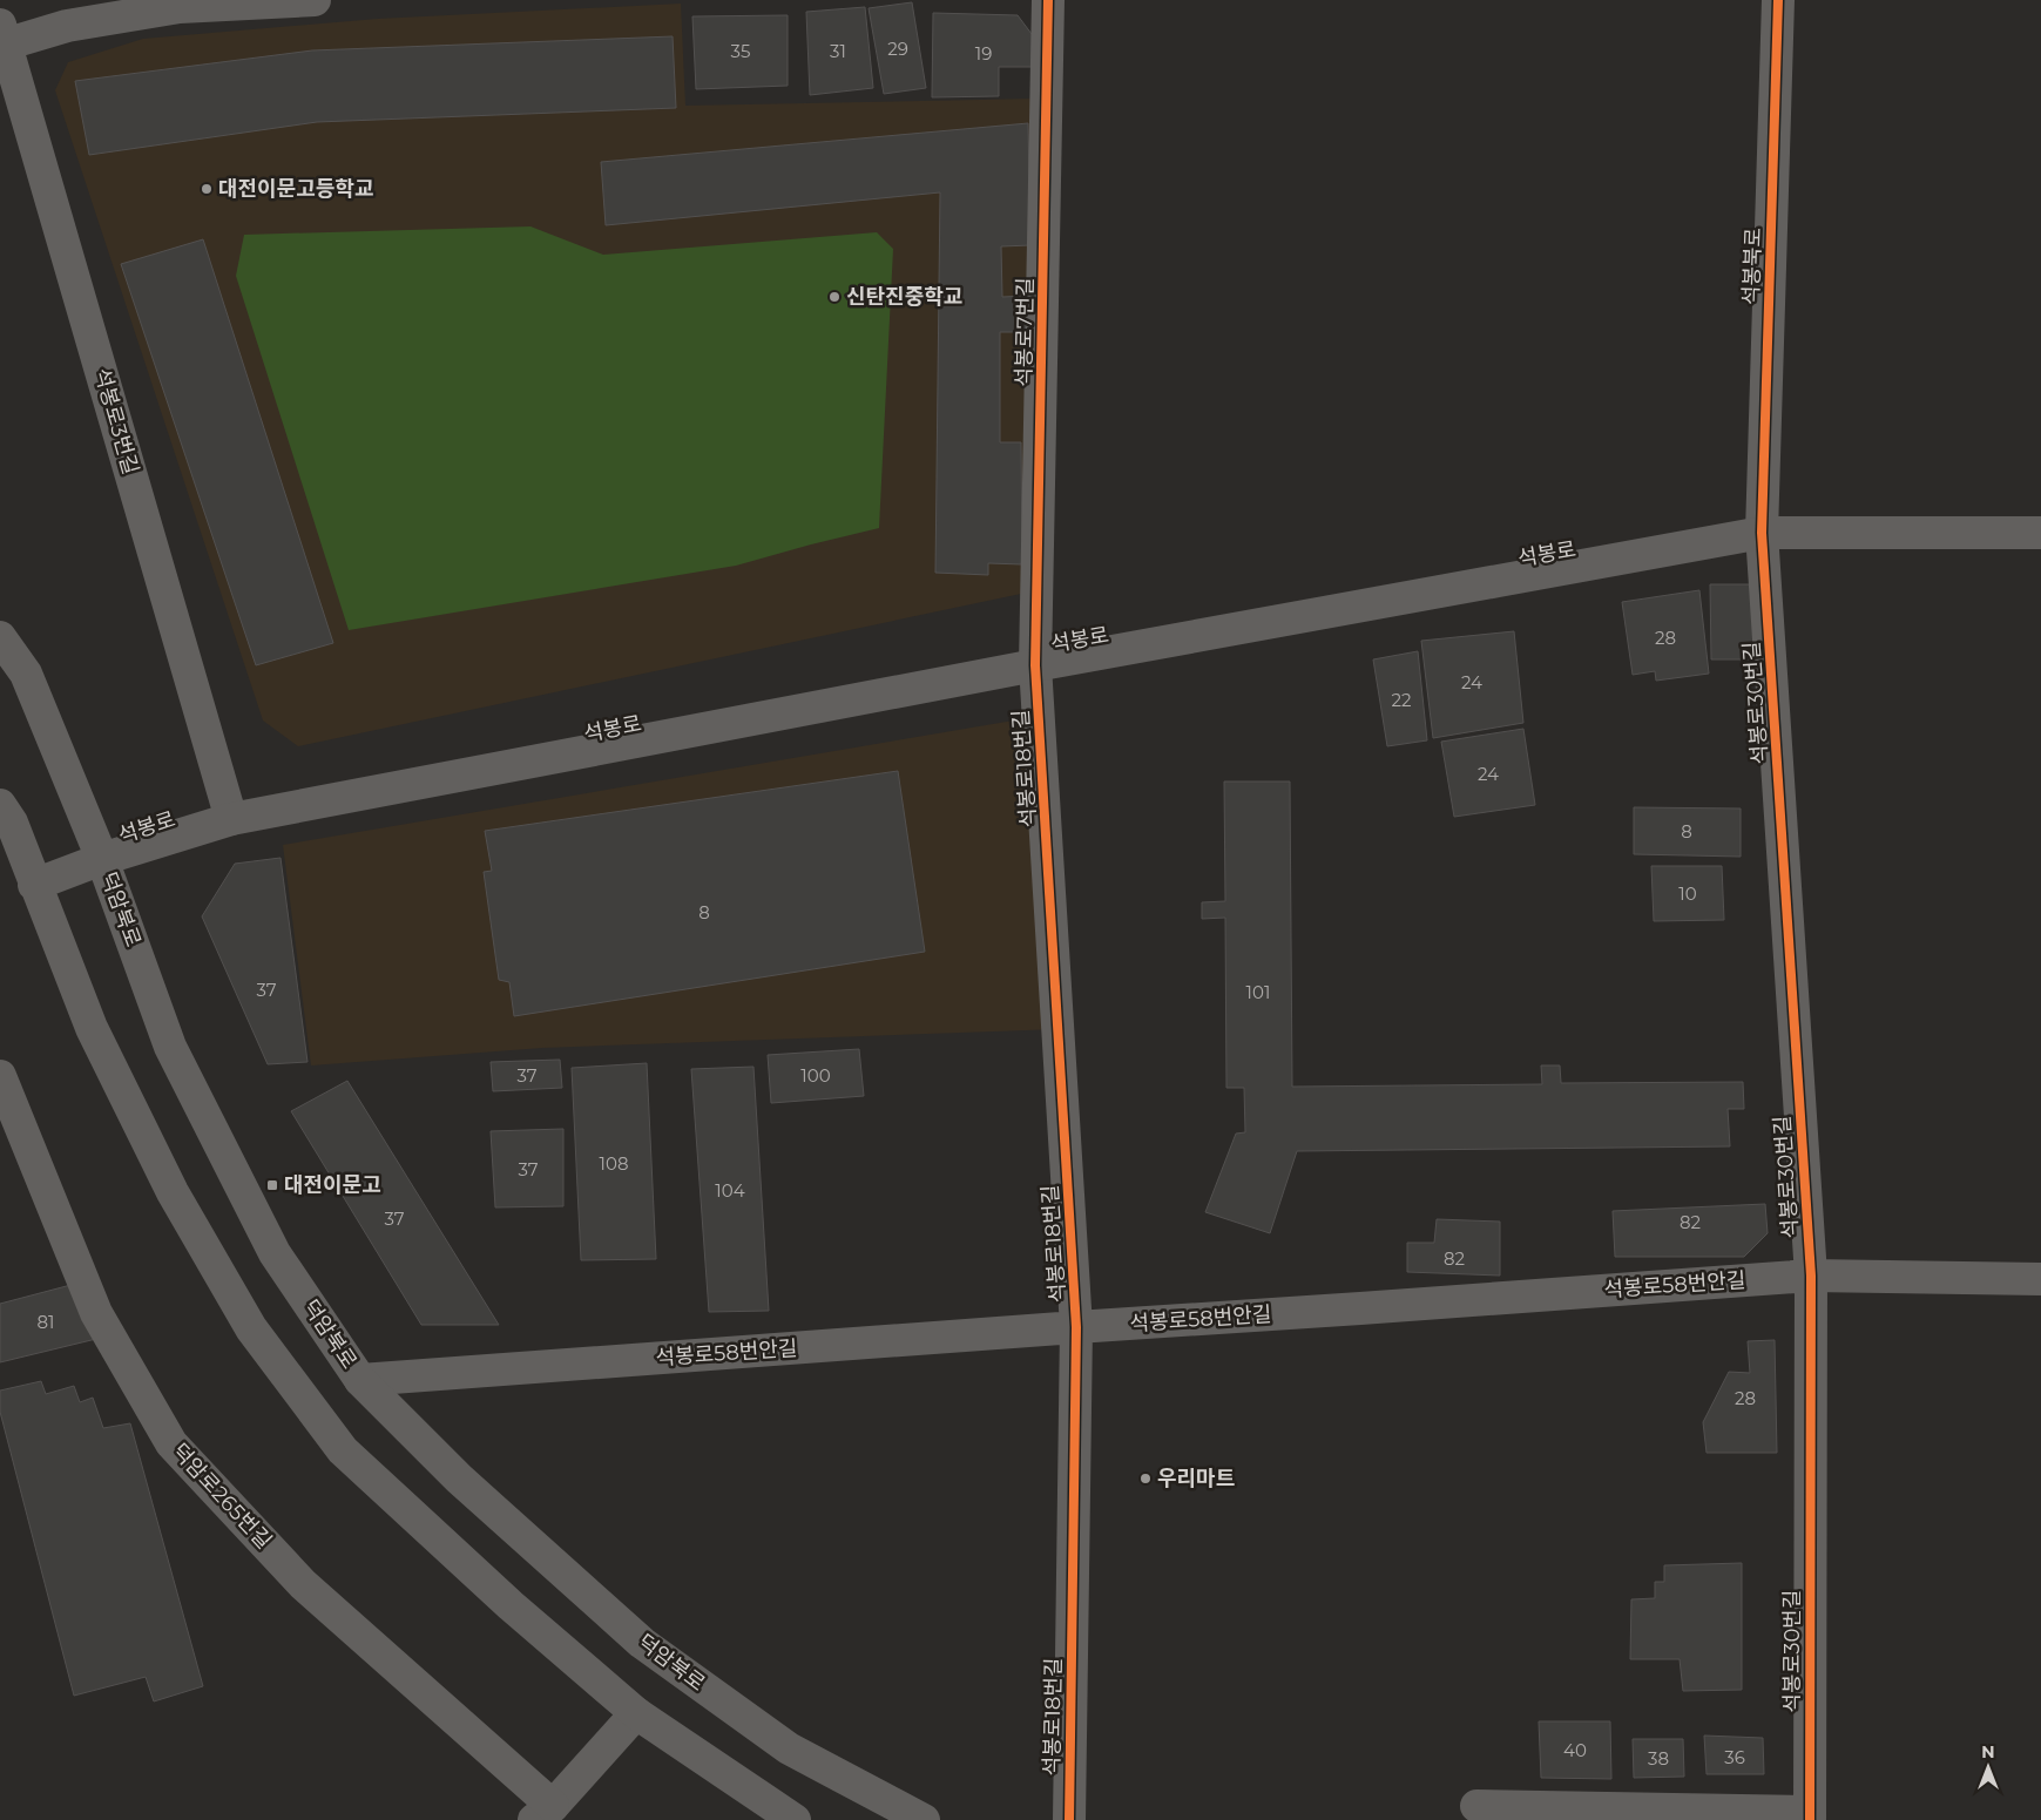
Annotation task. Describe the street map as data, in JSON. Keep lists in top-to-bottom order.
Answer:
{
  "streets": {
    "street": [
      "석봉북로",
      "석봉로7번길",
      "석봉로3번길",
      "석봉로",
      "석봉로30번길",
      "석봉로18번길",
      "덕암북로",
      "석봉로58번안길",
      "덕암로265번길"
    ]
  },
  "crossings": [
    ["석봉북로", "석봉로"],
    ["석봉북로", "석봉로30번길"],
    ["석봉로7번길", "석봉로"],
    ["석봉로7번길", "석봉로18번길"],
    ["석봉로3번길", "석봉로"],
    ["석봉로", "석봉로30번길"],
    ["석봉로", "석봉로18번길"],
    ["석봉로", "덕암북로"],
    ["석봉로30번길", "석봉로58번안길"],
    ["석봉로18번길", "석봉로58번안길"],
    ["덕암북로", "석봉로58번안길"]
  ],
  "places": {
    "other": ["대전이문고등학교", "신탄진중학교", "우리마트"],
    "transit": ["대전이문고"]
  },
  "house_numbers": [
    "29",
    "35",
    "31",
    "19",
    "28",
    "24",
    "22",
    "24",
    "8",
    "10",
    "8",
    "37",
    "101",
    "37",
    "100",
    "108",
    "37",
    "104",
    "37",
    "82",
    "82",
    "81",
    "28",
    "40",
    "36",
    "38"
  ],
  "north": "top"
}
